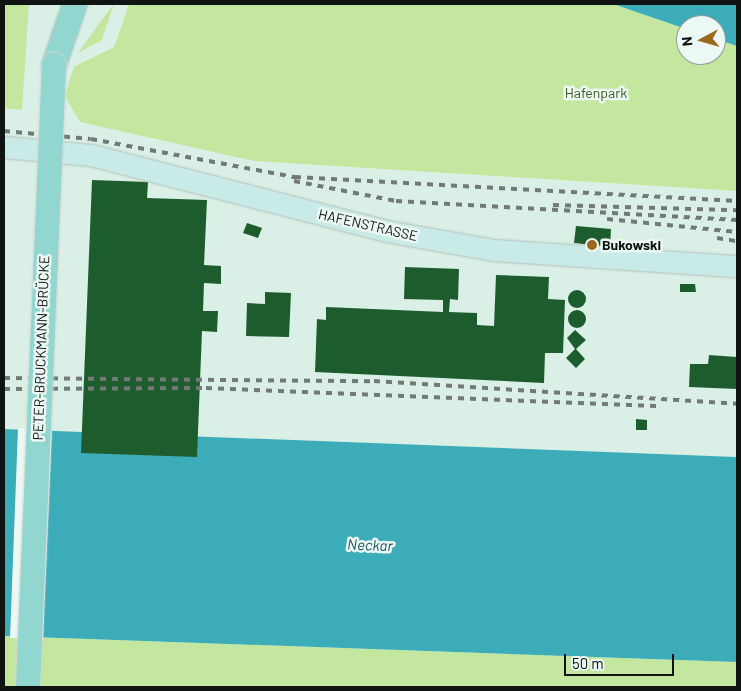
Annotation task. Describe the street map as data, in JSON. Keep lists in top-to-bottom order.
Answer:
{
  "streets": {
    "main road": ["HAFENSTRASSE", "PETER-BRUCKMANN-BRÜCKE"]
  },
  "water": ["Neckar"],
  "parks": ["Hafenpark"],
  "places": ["Bukowski"],
  "scale_bar": "50 m",
  "north": "left"
}
